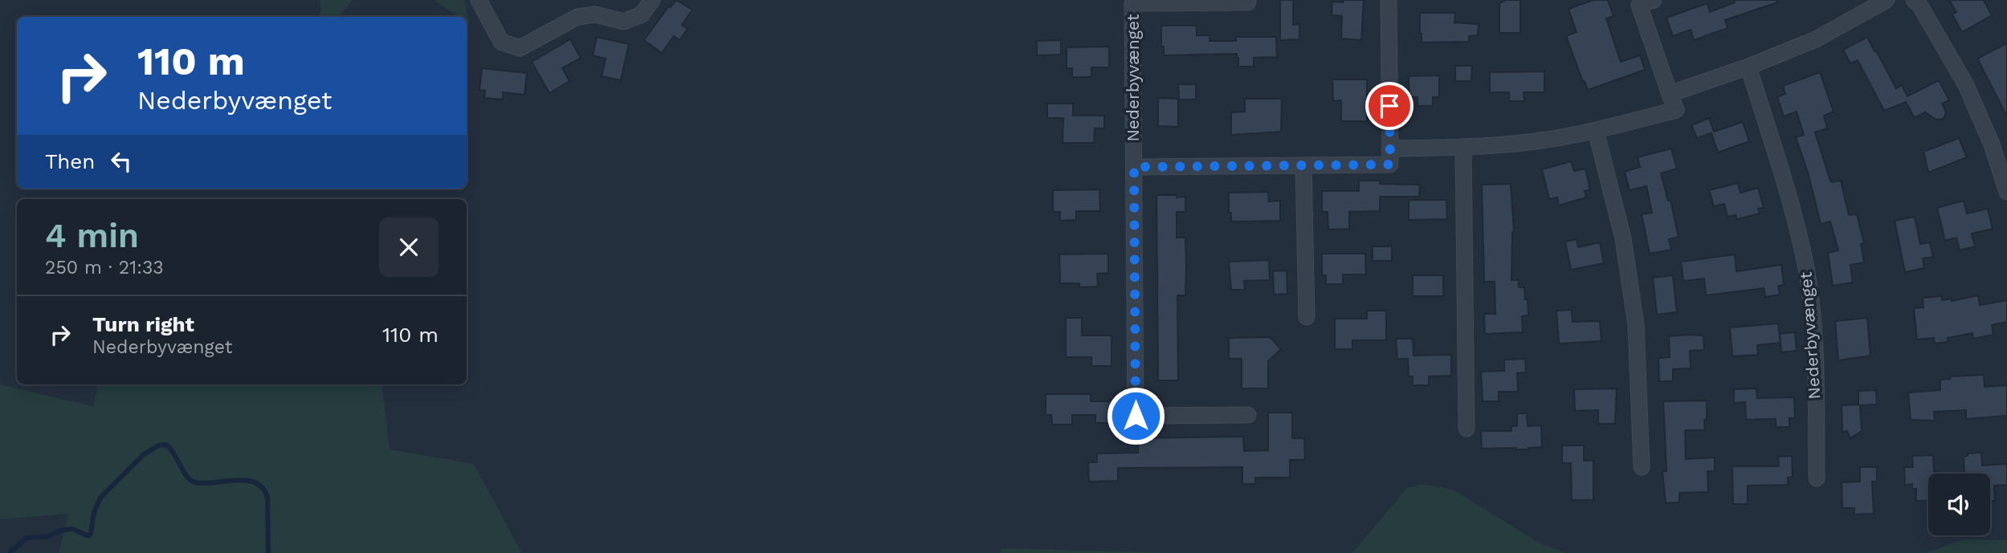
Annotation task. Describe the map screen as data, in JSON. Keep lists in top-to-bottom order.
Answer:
{
  "streets": {
    "street": ["Nederbyvænget"]
  },
  "page": {
    "turn": ["110 m", "Nederbyvænget"],
    "then": "Then",
    "heading": ["4 min", "250 m · 21:33"],
    "list": [
      {
        "name": "Turn right",
        "note": "Nederbyvænget",
        "value": "110 m"
      }
    ]
  }
}
